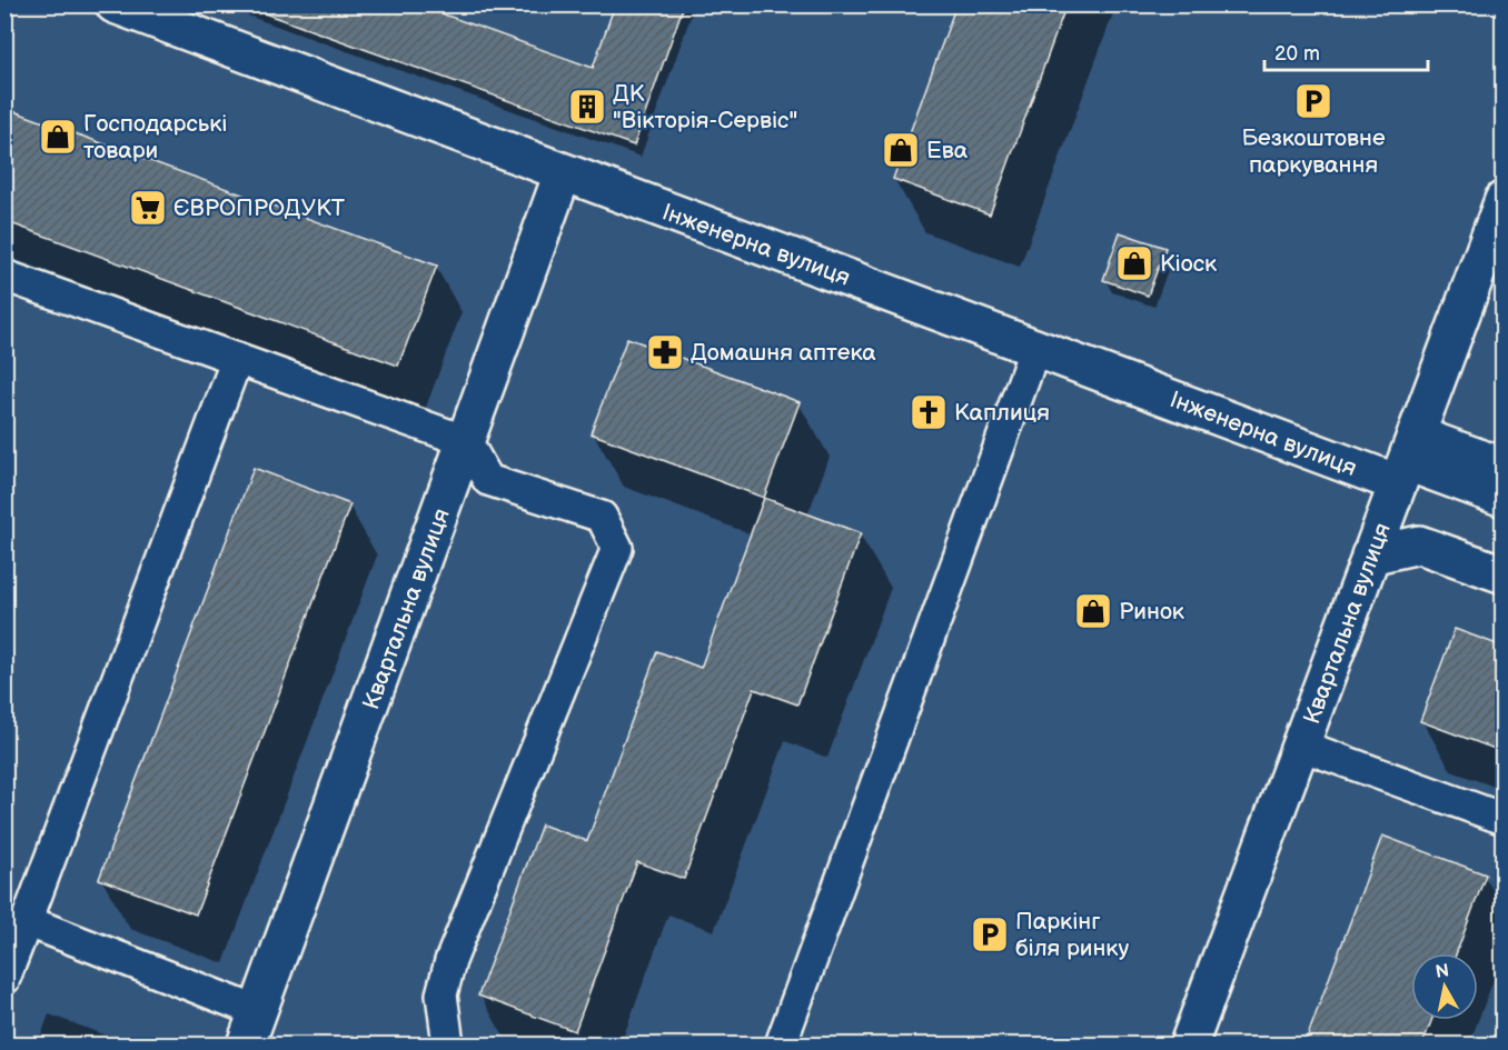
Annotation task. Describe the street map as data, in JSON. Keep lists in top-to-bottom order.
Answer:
{
  "streets": {
    "street": ["Інженерна вулиця", "Квартальна вулиця"]
  },
  "crossings": [
    ["Інженерна вулиця", "Квартальна вулиця"]
  ],
  "places": {
    "parking": ["Безкоштовне паркування", "Паркінг біля ринку"],
    "building": ["ДК \"Вікторія-Сервіс\""],
    "shop": [
      "Господарські товари",
      "Ева",
      "Кіоск",
      "Ринок"
    ],
    "supermarket": ["ЄВРОПРОДУКТ"],
    "pharmacy": ["Домашня аптека"],
    "church": ["Каплиця"]
  },
  "scale_bar": "20 m",
  "north": "top"
}
